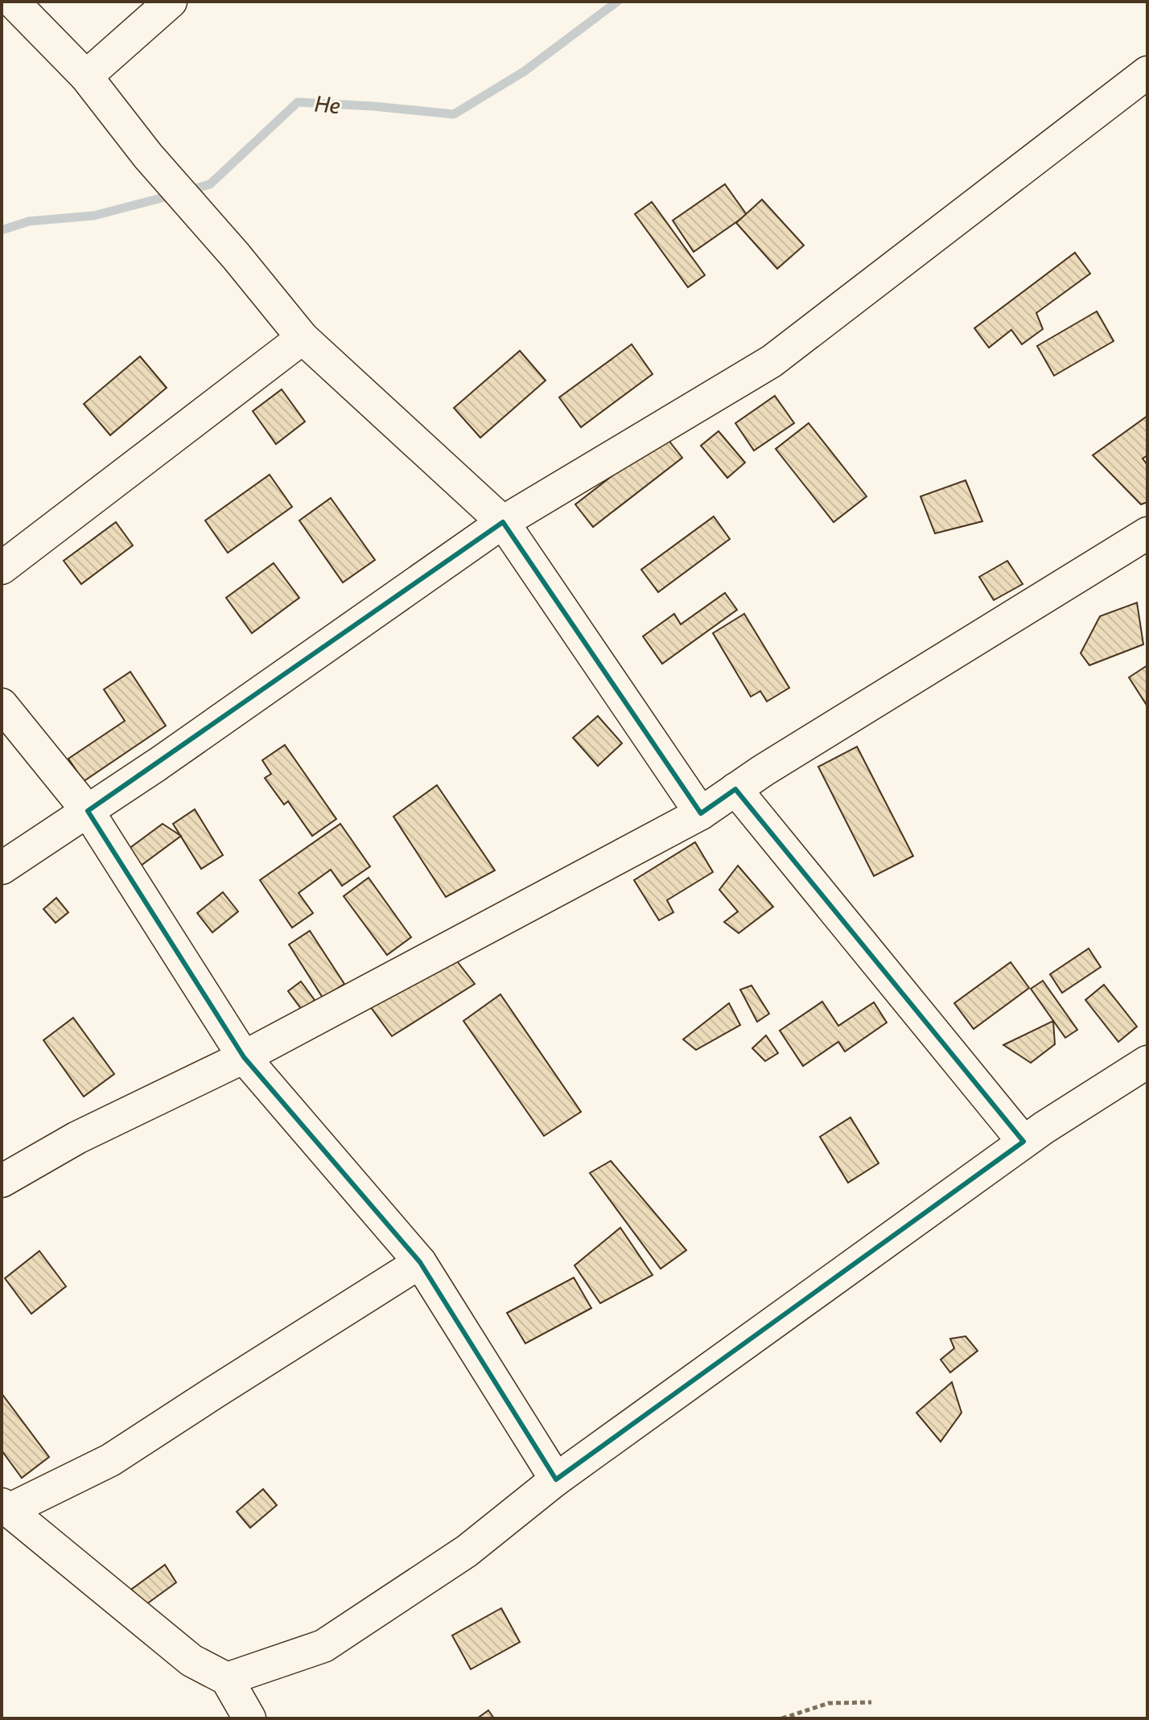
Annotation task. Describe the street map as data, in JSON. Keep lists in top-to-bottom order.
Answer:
{
  "water": ["He"]
}
